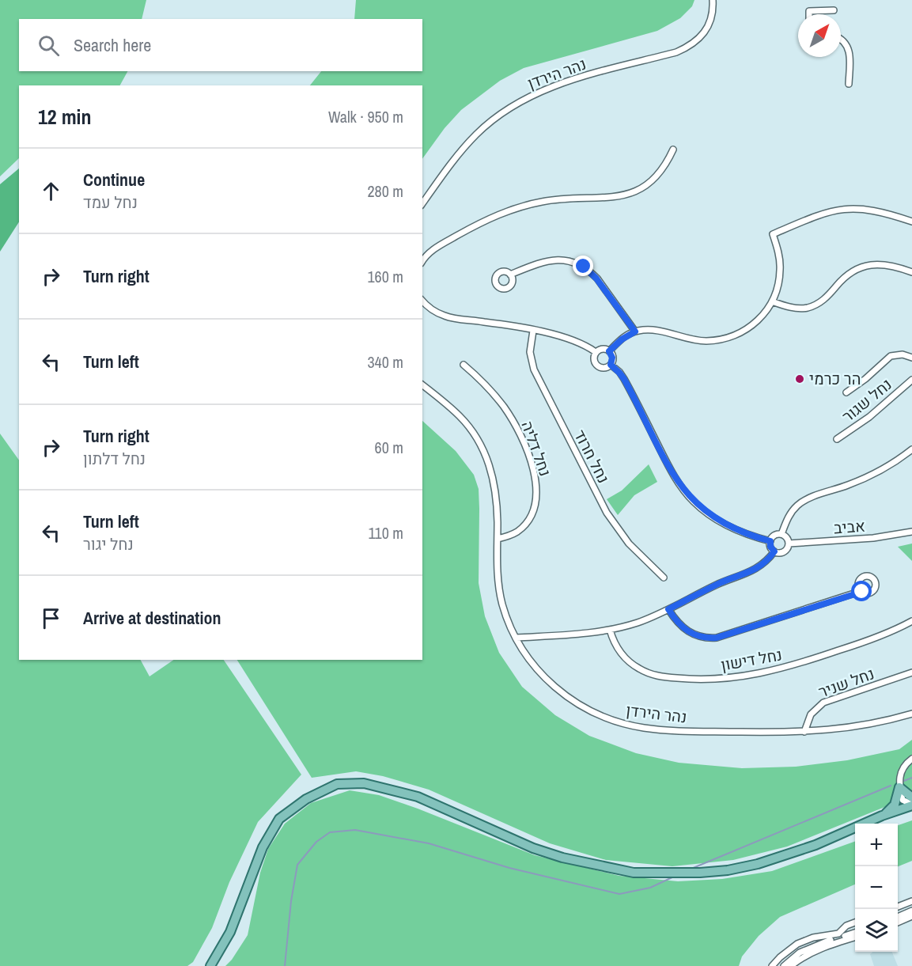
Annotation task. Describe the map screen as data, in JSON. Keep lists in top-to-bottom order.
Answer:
{
  "streets": {
    "street": [
      "נהר הירדן",
      "נחל שגור",
      "נחל דליה",
      "נחל חרוד",
      "אביב",
      "נחל דישון",
      "נחל שניר"
    ]
  },
  "crossings": [
    ["נהר הירדן", "נחל דליה"],
    ["נהר הירדן", "נחל שניר"]
  ],
  "places": ["הר כרמי"],
  "north": "top right",
  "page": {
    "search": "Search here",
    "heading": ["12 min", "Walk · 950 m"],
    "list": [
      ["Continue", "נחל עמד", "280 m"],
      ["Turn right", "160 m"],
      ["Turn left", "340 m"],
      ["Turn right", "נחל דלתון", "60 m"],
      ["Turn left", "נחל יגור", "110 m"],
      "Arrive at destination"
    ],
    "map_buttons": ["+", "−"]
  }
}
